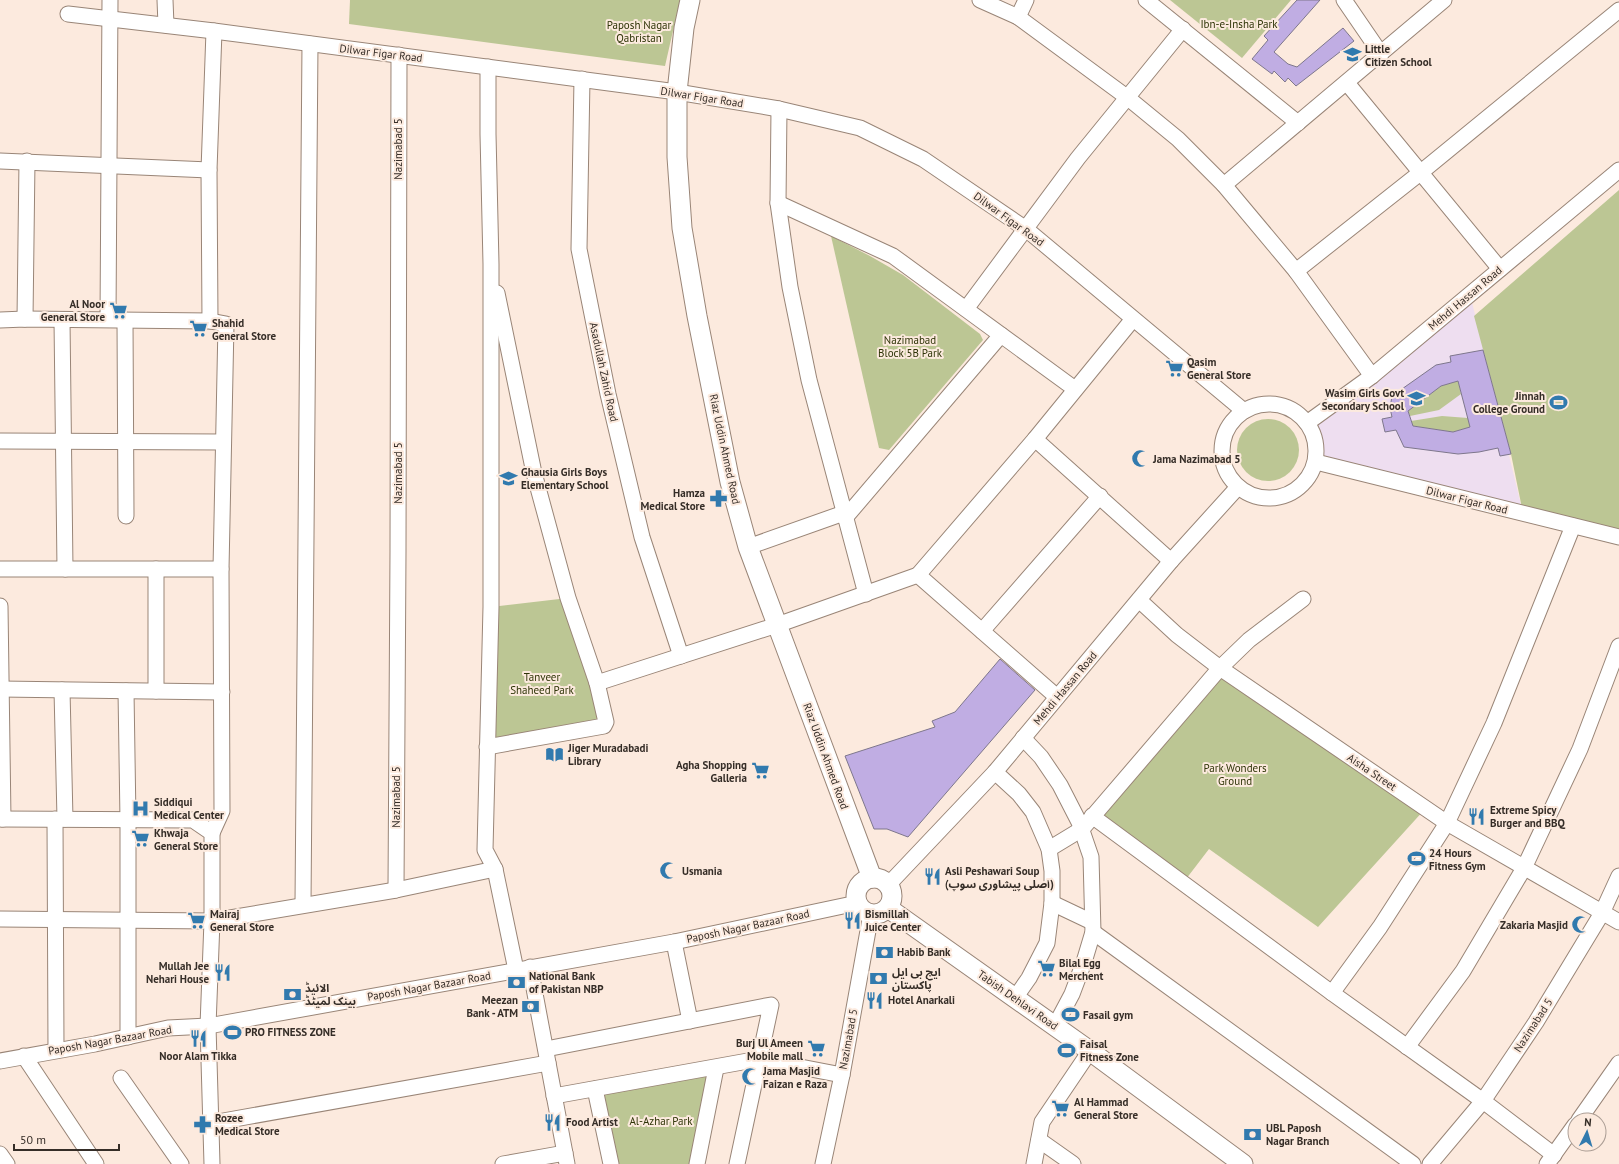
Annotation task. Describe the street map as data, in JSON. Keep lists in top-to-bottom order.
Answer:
{
  "streets": {
    "main road": ["Riaz Uddin Ahmed Road", "Tabish Dehlavi Road"],
    "street": [
      "Dilwar Figar Road",
      "Nazimabad 5",
      "Mehdi Hassan Road",
      "Asadullah Zahid Road",
      "Aisha Street",
      "Paposh Nagar Bazaar Road"
    ]
  },
  "crossings": [
    ["Dilwar Figar Road", "Nazimabad 5"],
    ["Dilwar Figar Road", "Mehdi Hassan Road"],
    ["Dilwar Figar Road", "Asadullah Zahid Road"],
    ["Dilwar Figar Road", "Riaz Uddin Ahmed Road"],
    ["Nazimabad 5", "Riaz Uddin Ahmed Road"],
    ["Nazimabad 5", "Aisha Street"],
    ["Nazimabad 5", "Paposh Nagar Bazaar Road"],
    ["Nazimabad 5", "Tabish Dehlavi Road"],
    ["Mehdi Hassan Road", "Riaz Uddin Ahmed Road"],
    ["Mehdi Hassan Road", "Aisha Street"],
    ["Riaz Uddin Ahmed Road", "Paposh Nagar Bazaar Road"],
    ["Riaz Uddin Ahmed Road", "Tabish Dehlavi Road"],
    ["Paposh Nagar Bazaar Road", "Tabish Dehlavi Road"]
  ],
  "parks": [
    "Ibn-e-Insha Park",
    "Paposh Nagar Qabristan",
    "Nazimabad Block 5B Park",
    "Tanveer Shaheed Park",
    "Park Wonders Ground",
    "Al-Azhar Park"
  ],
  "places": {
    "school or university": ["Little Citizen School", "Wasim Girls Govt Secondary School", "Ghausia Girls Boys Elementary School"],
    "supermarket": [
      "Al Noor General Store",
      "Shahid General Store",
      "Qasim General Store",
      "Agha Shopping Galleria",
      "Khwaja General Store",
      "Mairaj General Store",
      "Bilal Egg Merchent",
      "Burj Ul Ameen Mobile mall",
      "Al Hammad General Store"
    ],
    "sports": [
      "Jinnah College Ground",
      "24 Hours Fitness Gym",
      "Fasail gym",
      "PRO FITNESS ZONE",
      "Faisal Fitness Zone"
    ],
    "mosque": [
      "Jama Nazimabad 5",
      "Usmania",
      "Zakaria Masjid",
      "Jama Masjid Faizan e Raza"
    ],
    "pharmacy": ["Hamza Medical Store", "Rozee Medical Store"],
    "library": ["Jiger Muradabadi Library"],
    "hospital": ["Siddiqui Medical Center"],
    "restaurant": [
      "Extreme Spicy Burger and BBQ",
      "Asli Peshawari Soup (اصلی پیشاوری سوپ)",
      "Bismillah Juice Center",
      "Mullah Jee Nehari House",
      "Hotel Anarkali",
      "Noor Alam Tikka",
      "Food Artist"
    ],
    "bank": [
      "Habib Bank",
      "ایچ بی ایل پاکستان",
      "National Bank of Pakistan NBP",
      "الائیڈ بینک لمیٹڈ",
      "Meezan Bank - ATM",
      "UBL Paposh Nagar Branch"
    ]
  },
  "scale_bar": "50 m",
  "north": "top"
}
